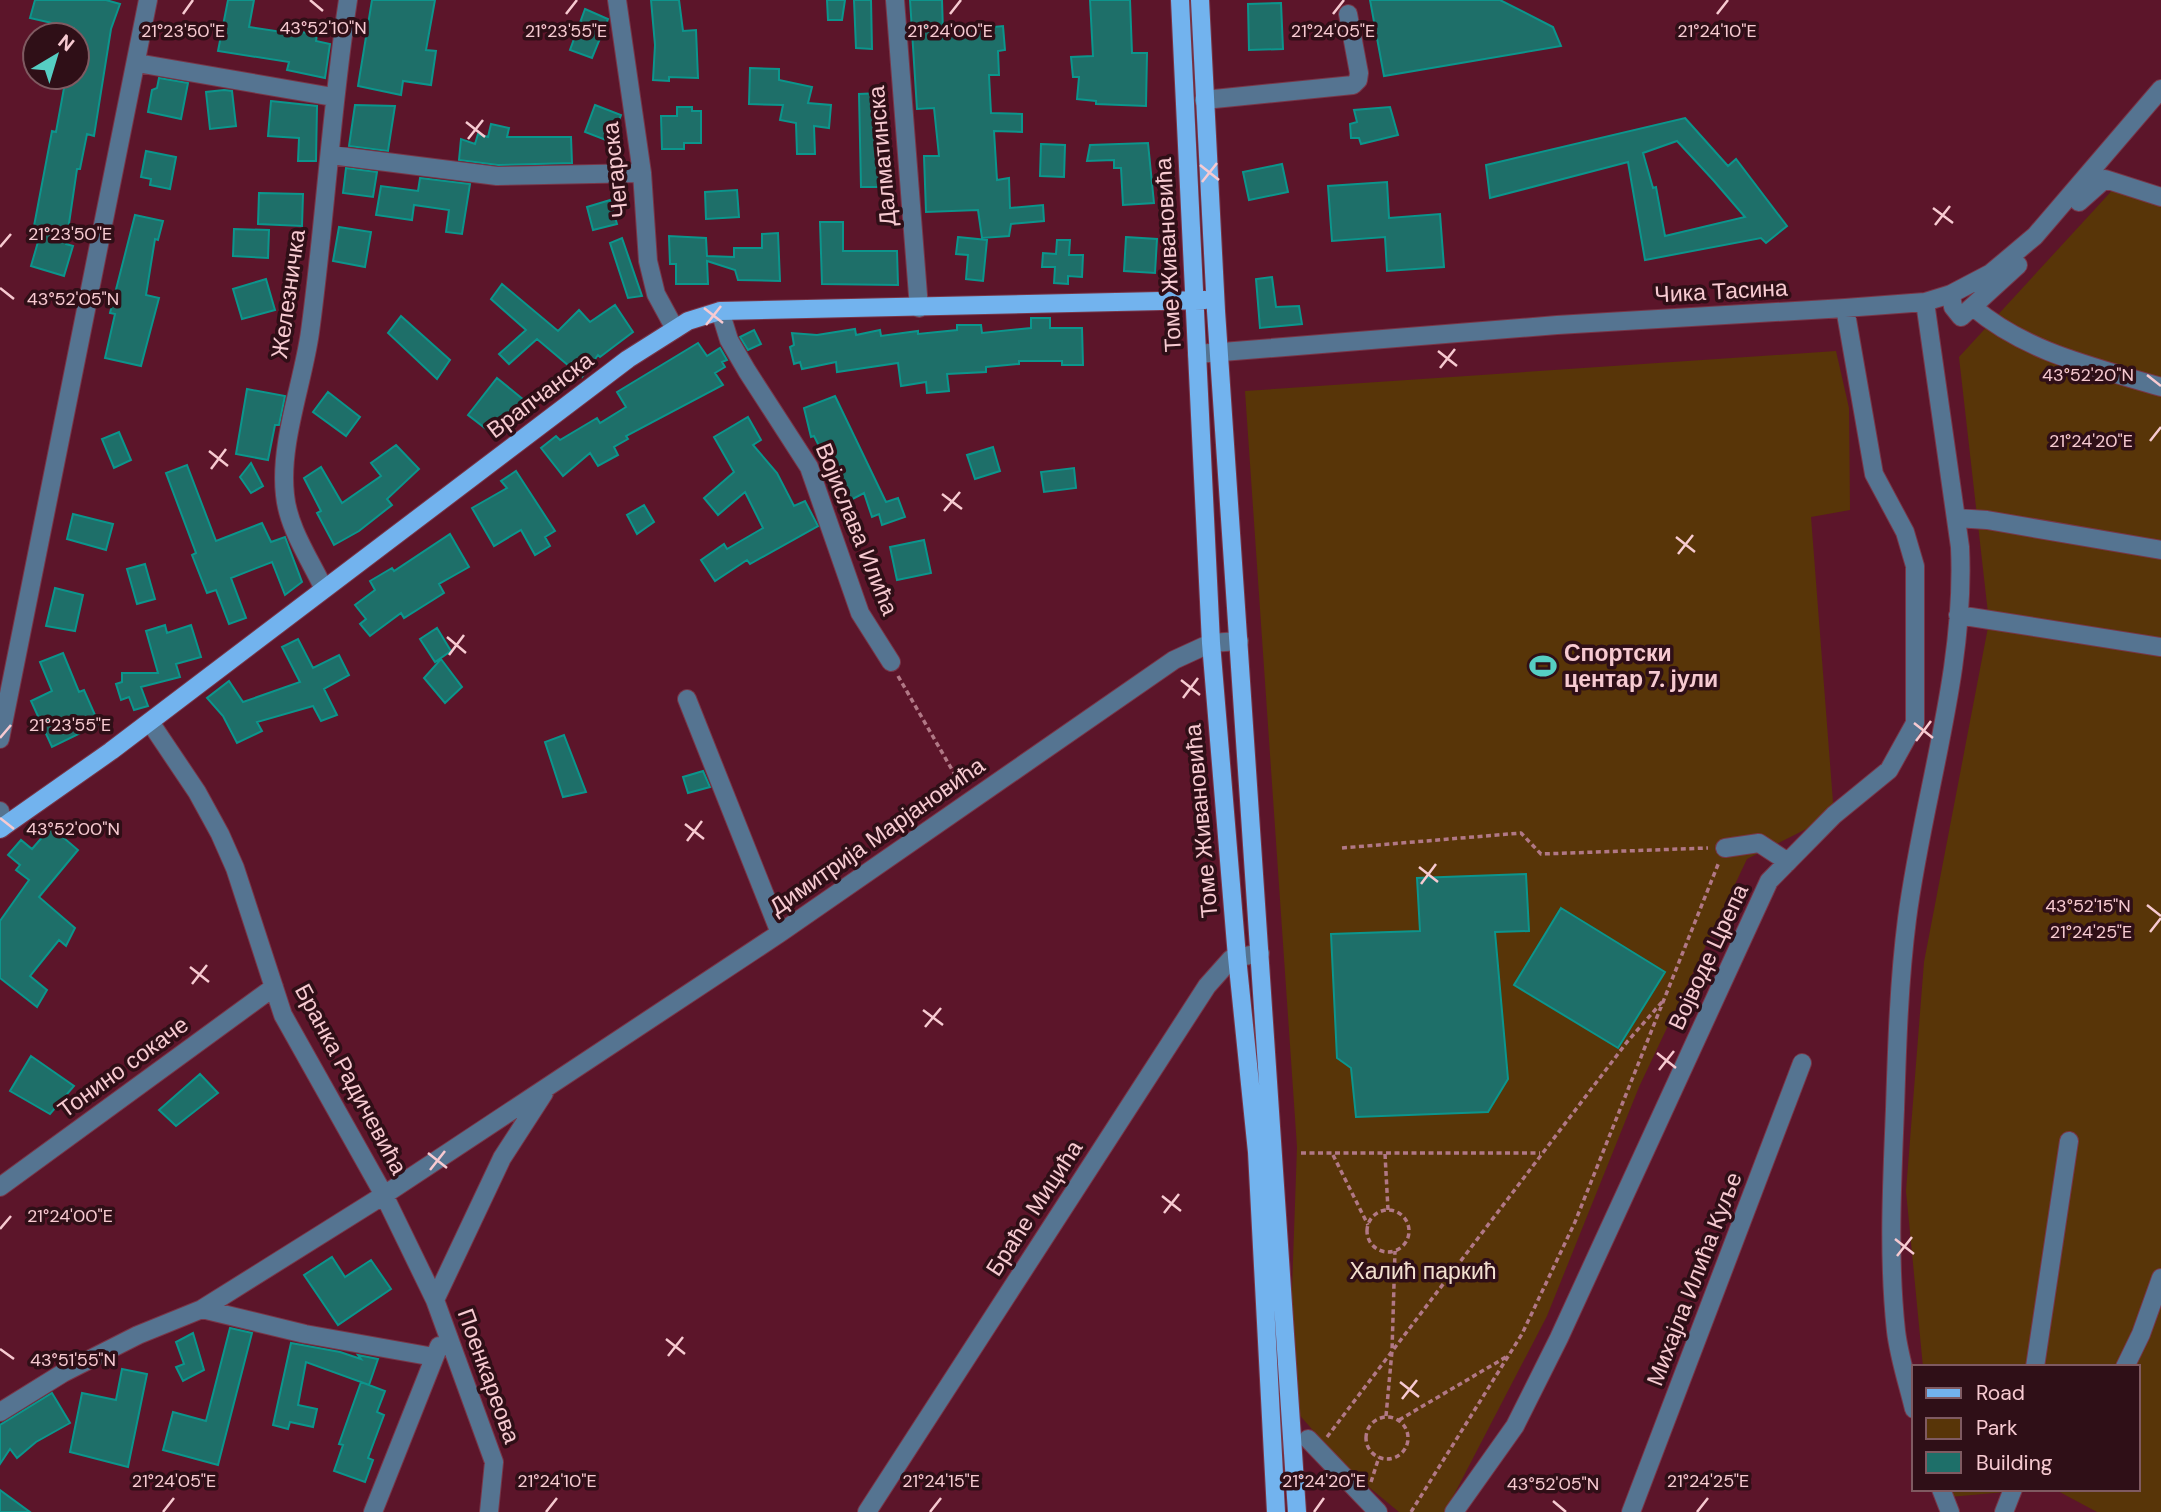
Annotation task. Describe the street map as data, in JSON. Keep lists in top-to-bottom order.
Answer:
{
  "streets": {
    "main road": ["Томе Живановића", "Врапчанска"],
    "street": [
      "Далматинска",
      "Чегарска",
      "Чика Тасина",
      "Железничка",
      "Војислава Илића",
      "Димитрија Марјановића",
      "Војводе Црепа",
      "Тонино сокаче",
      "Бранка Радичевића",
      "Браће Мицића",
      "Михајла Илића Куље",
      "Поенкареова"
    ]
  },
  "crossings": [
    ["Далматинска", "Врапчанска"],
    ["Чегарска", "Врапчанска"],
    ["Томе Живановића", "Чика Тасина"],
    ["Томе Живановића", "Врапчанска"],
    ["Томе Живановића", "Димитрија Марјановића"],
    ["Томе Живановића", "Браће Мицића"],
    ["Чика Тасина", "Војводе Црепа"],
    ["Железничка", "Врапчанска"],
    ["Врапчанска", "Војислава Илића"],
    ["Врапчанска", "Бранка Радичевића"],
    ["Димитрија Марјановића", "Бранка Радичевића"],
    ["Димитрија Марјановића", "Поенкареова"],
    ["Тонино сокаче", "Бранка Радичевића"]
  ],
  "parks": ["Халић паркић"],
  "places": {
    "sports": ["Спортски центар 7. јули"]
  },
  "legend": ["Road", "Park", "Building"],
  "north": "top right",
  "coordinates": [
    "43°52'10\"N",
    "21°23'50\"E",
    "21°23'55\"E",
    "21°24'05\"E",
    "21°24'10\"E",
    "21°24'00\"E",
    "43°52'05\"N",
    "43°52'20\"N",
    "21°24'20\"E",
    "43°52'00\"N",
    "43°52'15\"N",
    "21°24'25\"E",
    "43°51'55\"N",
    "21°24'15\"E"
  ]
}
